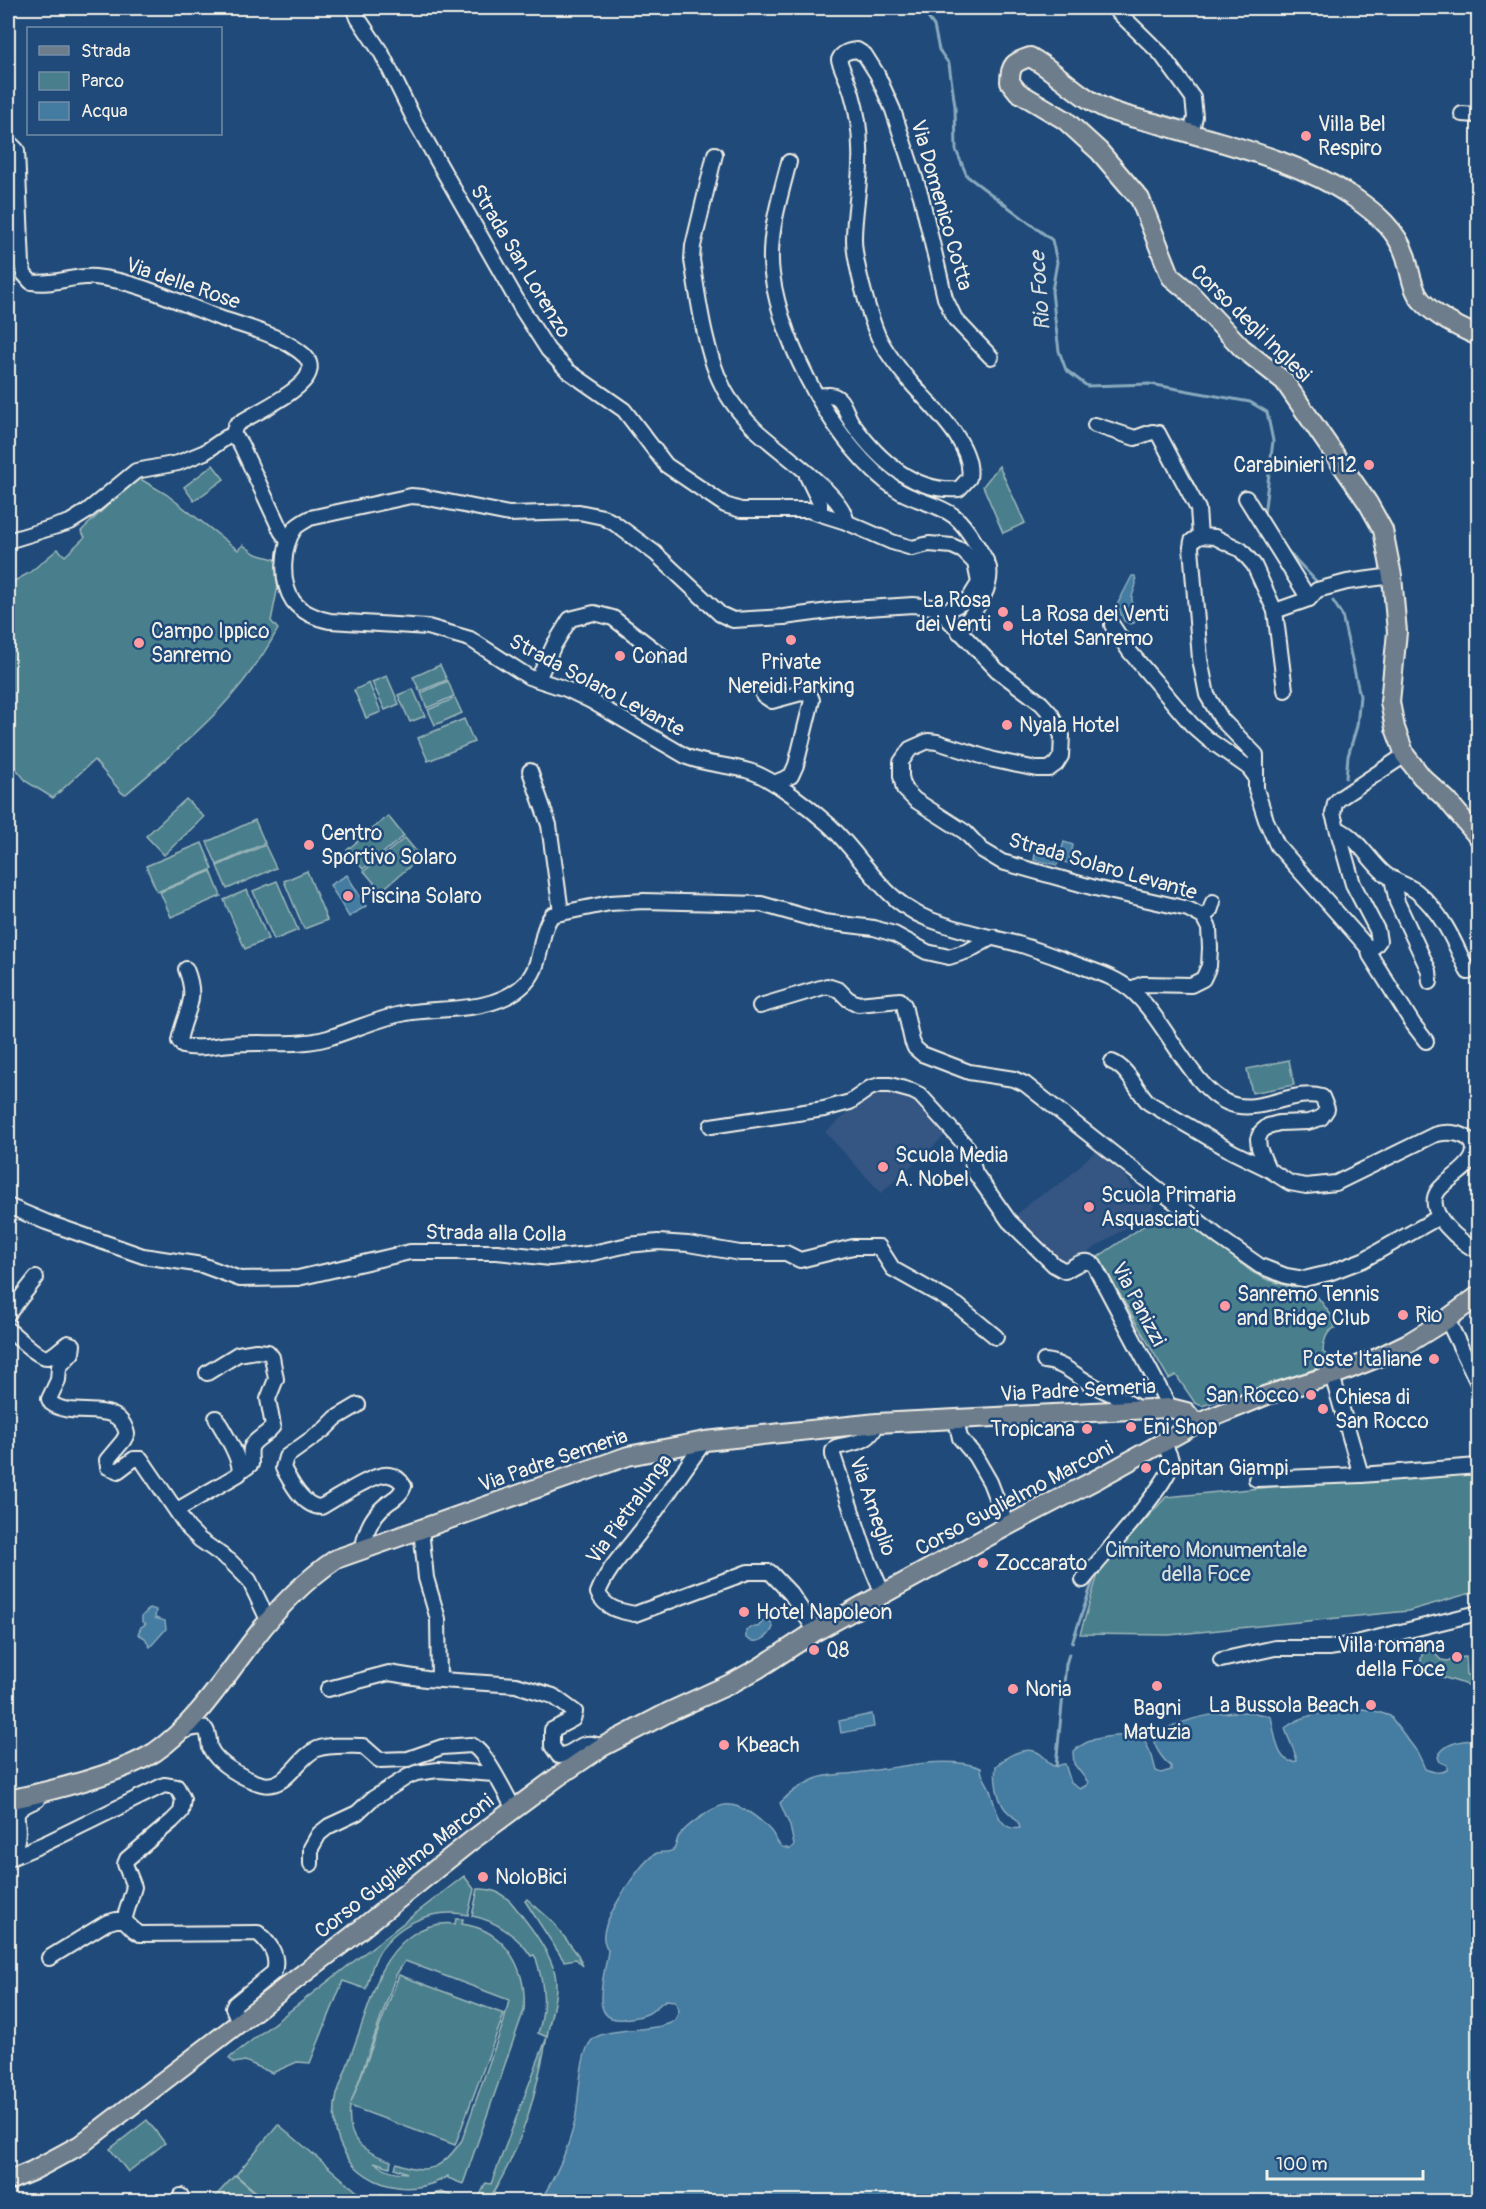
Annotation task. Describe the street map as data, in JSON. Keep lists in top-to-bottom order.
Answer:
{
  "streets": {
    "main road": ["Corso degli Inglesi", "Via Padre Semeria", "Corso Guglielmo Marconi"],
    "street": [
      "Via Domenico Cotta",
      "Strada San Lorenzo",
      "Via delle Rose",
      "Strada Solaro Levante",
      "Strada alla Colla",
      "Via Panizzi",
      "Via Ameglio",
      "Via Pietralunga"
    ]
  },
  "crossings": [
    ["Strada San Lorenzo", "Strada Solaro Levante"],
    ["Via Panizzi", "Via Padre Semeria"],
    ["Via Padre Semeria", "Corso Guglielmo Marconi"],
    ["Via Padre Semeria", "Via Ameglio"],
    ["Via Padre Semeria", "Via Pietralunga"],
    ["Corso Guglielmo Marconi", "Via Ameglio"],
    ["Corso Guglielmo Marconi", "Via Pietralunga"]
  ],
  "water": ["Rio Foce"],
  "parks": ["Cimitero Monumentale della Foce"],
  "places": [
    "Villa Bel Respiro",
    "Carabinieri 112",
    "La Rosa dei Venti",
    "La Rosa dei Venti Hotel Sanremo",
    "Private Nereidi Parking",
    "Campo Ippico Sanremo",
    "Conad",
    "Nyala Hotel",
    "Centro Sportivo Solaro",
    "Piscina Solaro",
    "Scuola Media A. Nobel",
    "Scuola Primaria Asquasciati",
    "Sanremo Tennis and Bridge Club",
    "Rio",
    "Poste Italiane",
    "San Rocco",
    "Chiesa di San Rocco",
    "Eni Shop",
    "Tropicana",
    "Capitan Giampi",
    "Zoccarato",
    "Hotel Napoleon",
    "Q8",
    "Villa romana della Foce",
    "Bagni Matuzia",
    "Noria",
    "La Bussola Beach",
    "Kbeach",
    "NoloBici"
  ],
  "legend": ["Strada", "Parco", "Acqua"],
  "scale_bar": "100 m"
}
